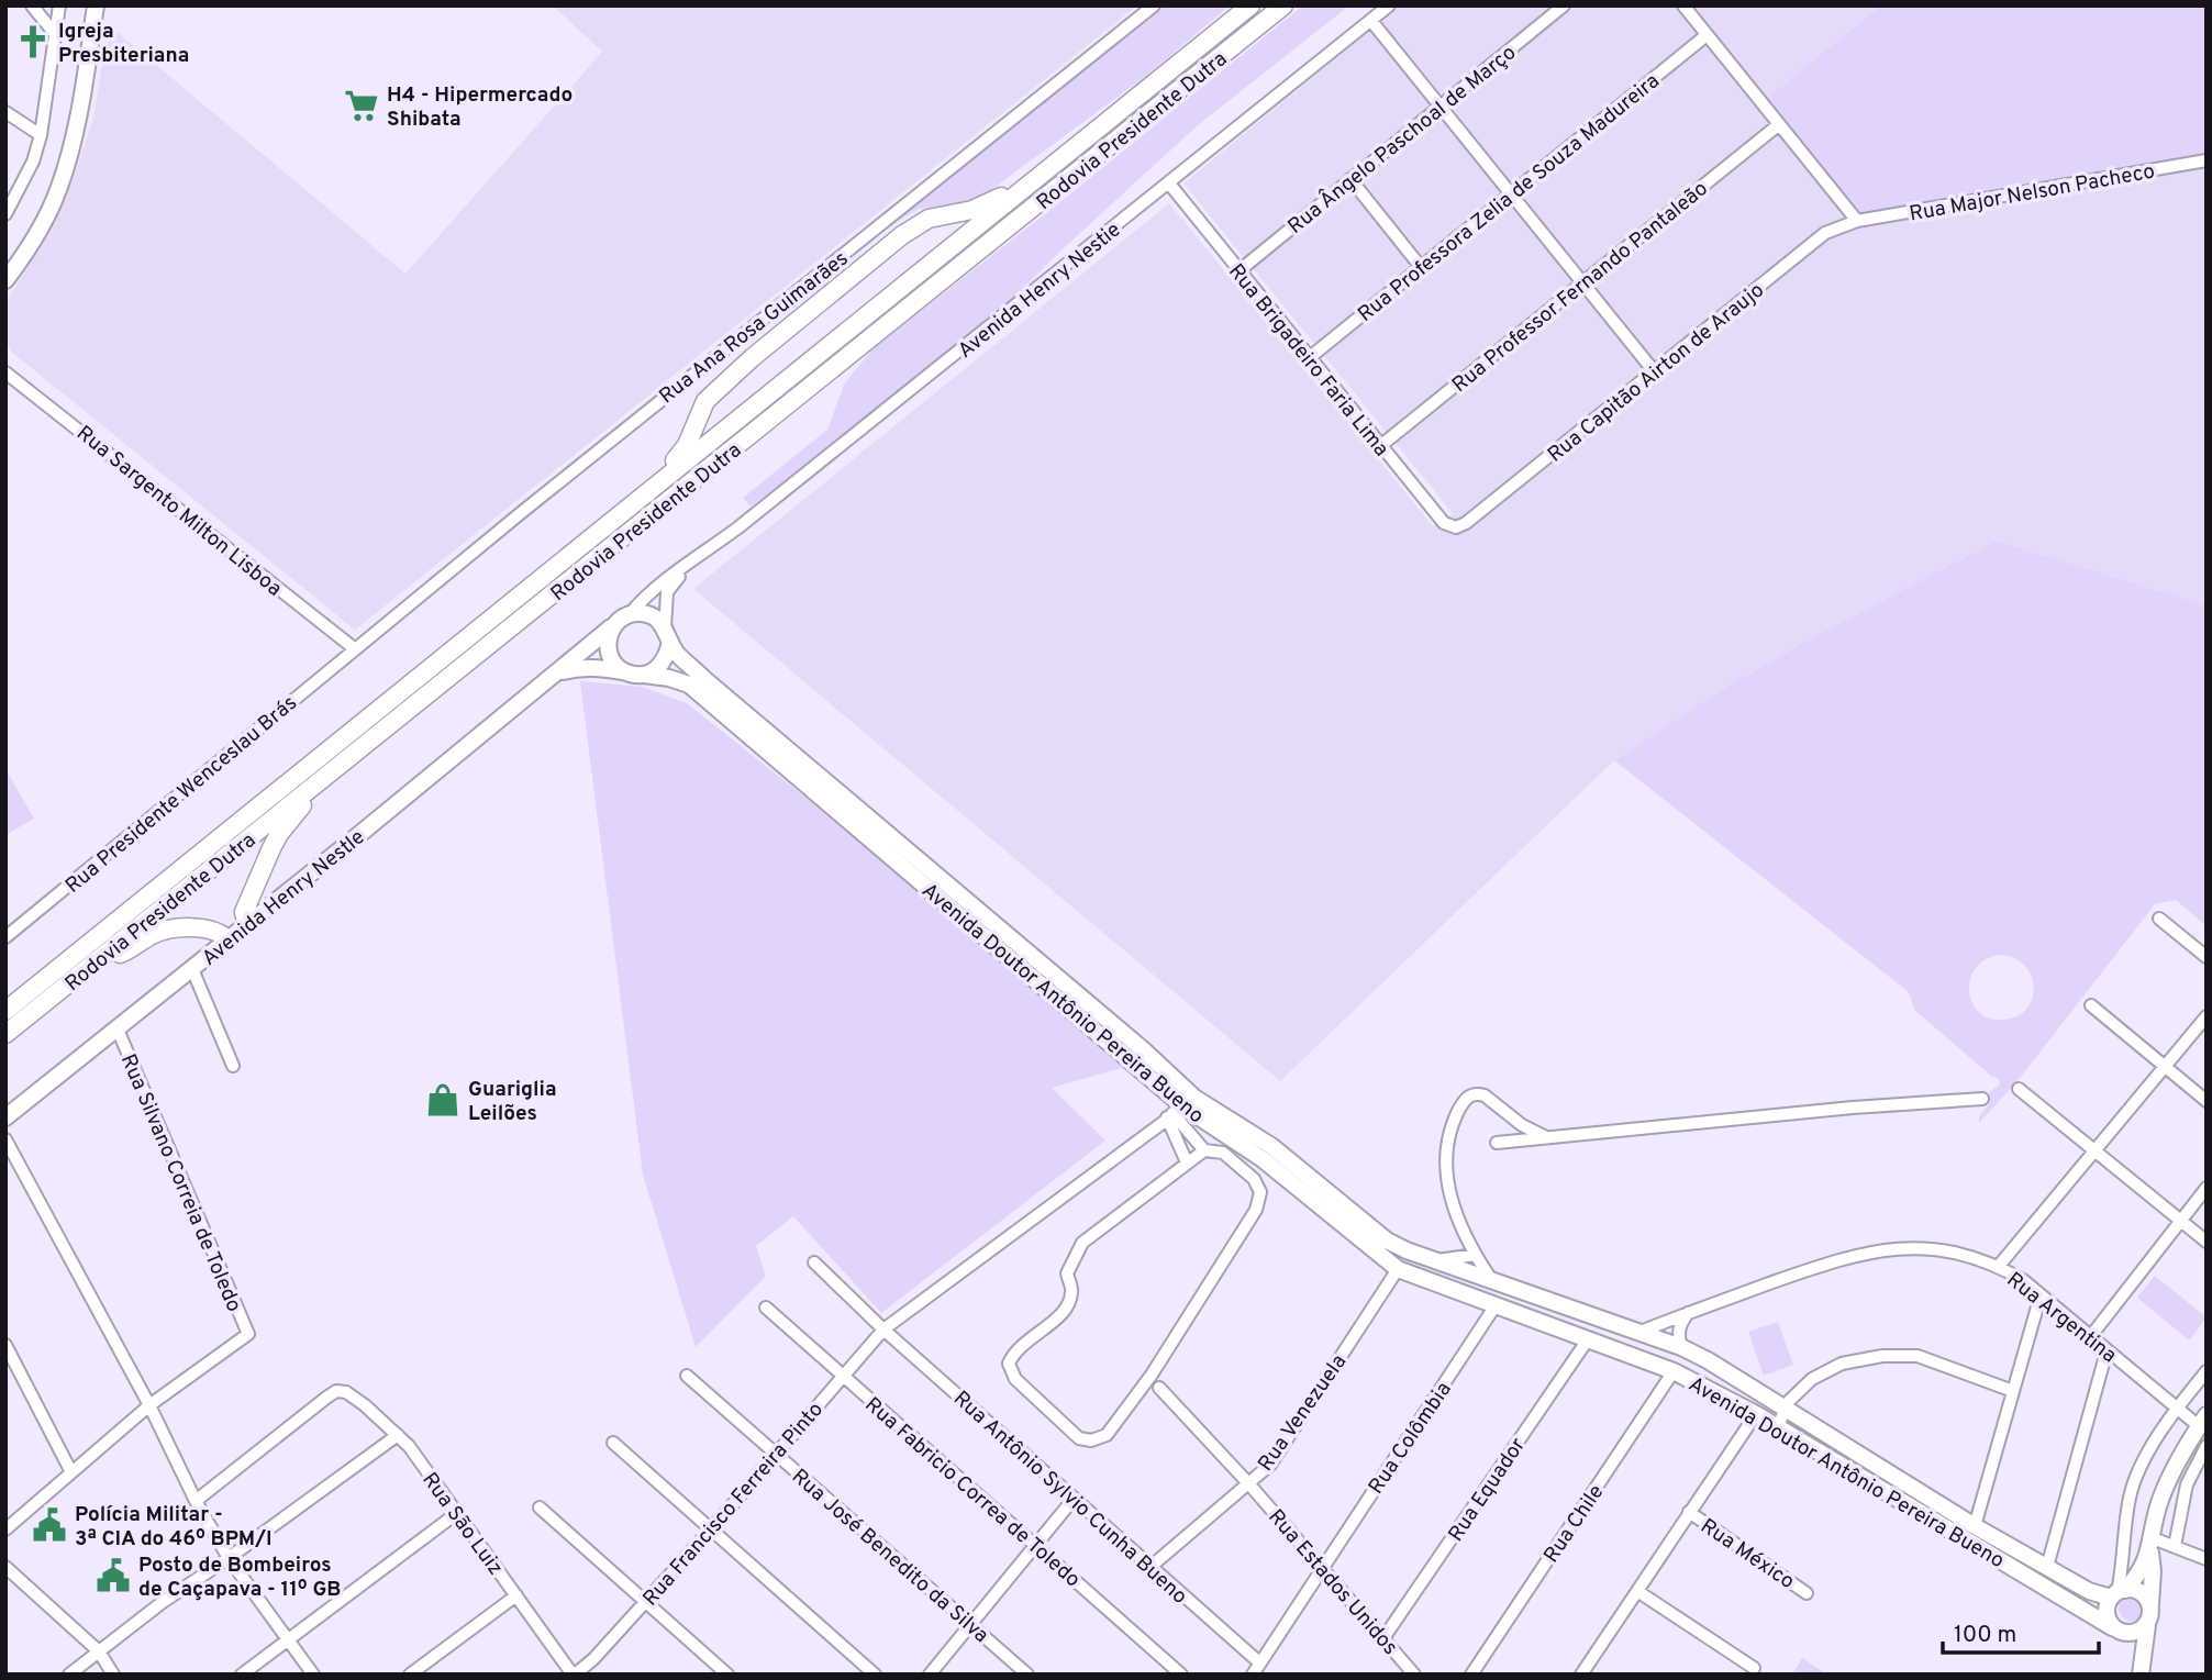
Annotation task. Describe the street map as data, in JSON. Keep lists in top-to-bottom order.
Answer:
{
  "streets": {
    "highway": ["Rodovia Presidente Dutra"],
    "main road": ["Avenida Henry Nestle", "Avenida Doutor Antônio Pereira Bueno"],
    "street": [
      "Rua Ângelo Paschoal de Março",
      "Rua Major Nelson Pacheco",
      "Rua Professora Zelia de Souza Madureira",
      "Rua Professor Fernando Pantaleão",
      "Avenida Henry Nestie",
      "Rua Ana Rosa Guimarães",
      "Rua Brigadeiro Faria Lima",
      "Rua Capitão Airton de Araujo",
      "Rua Sargento Milton Lisboa",
      "Rua Presidente Wenceslau Brás",
      "Rua Silvano Correia de Toledo",
      "Rua Argentina",
      "Rua Venezuela",
      "Rua Colômbia",
      "Rua Equador",
      "Rua Fabricio Correa de Toledo",
      "Rua Antônio Sylvio Cunha Bueno",
      "Rua Francisco Ferreira Pinto",
      "Rua São Luiz",
      "Rua Chile",
      "Rua México",
      "Rua José Benedito da Silva",
      "Rua Estados Unidos"
    ]
  },
  "crossings": [
    ["Rua Ângelo Paschoal de Março", "Rua Brigadeiro Faria Lima"],
    ["Rua Major Nelson Pacheco", "Rua Capitão Airton de Araujo"],
    ["Rua Professora Zelia de Souza Madureira", "Rua Brigadeiro Faria Lima"],
    ["Rua Professor Fernando Pantaleão", "Rua Brigadeiro Faria Lima"],
    ["Avenida Henry Nestie", "Rua Brigadeiro Faria Lima"],
    ["Avenida Henry Nestie", "Avenida Henry Nestle"],
    ["Avenida Henry Nestie", "Avenida Doutor Antônio Pereira Bueno"],
    ["Rua Ana Rosa Guimarães", "Rua Sargento Milton Lisboa"],
    ["Rua Ana Rosa Guimarães", "Rua Presidente Wenceslau Brás"],
    ["Rua Brigadeiro Faria Lima", "Rua Capitão Airton de Araujo"],
    ["Rua Sargento Milton Lisboa", "Rua Presidente Wenceslau Brás"],
    ["Avenida Henry Nestle", "Avenida Doutor Antônio Pereira Bueno"],
    ["Avenida Henry Nestle", "Rua Silvano Correia de Toledo"],
    ["Avenida Doutor Antônio Pereira Bueno", "Rua Argentina"],
    ["Avenida Doutor Antônio Pereira Bueno", "Rua Venezuela"],
    ["Avenida Doutor Antônio Pereira Bueno", "Rua Colômbia"],
    ["Avenida Doutor Antônio Pereira Bueno", "Rua Equador"],
    ["Avenida Doutor Antônio Pereira Bueno", "Rua Francisco Ferreira Pinto"],
    ["Avenida Doutor Antônio Pereira Bueno", "Rua Chile"],
    ["Rua Venezuela", "Rua Antônio Sylvio Cunha Bueno"],
    ["Rua Venezuela", "Rua Estados Unidos"],
    ["Rua Colômbia", "Rua Antônio Sylvio Cunha Bueno"],
    ["Rua Colômbia", "Rua Estados Unidos"],
    ["Rua Equador", "Rua Estados Unidos"],
    ["Rua Fabricio Correa de Toledo", "Rua Francisco Ferreira Pinto"],
    ["Rua Antônio Sylvio Cunha Bueno", "Rua Francisco Ferreira Pinto"],
    ["Rua Francisco Ferreira Pinto", "Rua São Luiz"],
    ["Rua Francisco Ferreira Pinto", "Rua José Benedito da Silva"]
  ],
  "places": {
    "church": ["Igreja Presbiteriana"],
    "supermarket": ["H4 - Hipermercado Shibata"],
    "shop": ["Guariglia Leilões"],
    "public building": ["Polícia Militar - 3ª CIA do 46º BPM/I", "Posto de Bombeiros de Caçapava - 11º GB"]
  },
  "scale_bar": "100 m"
}
